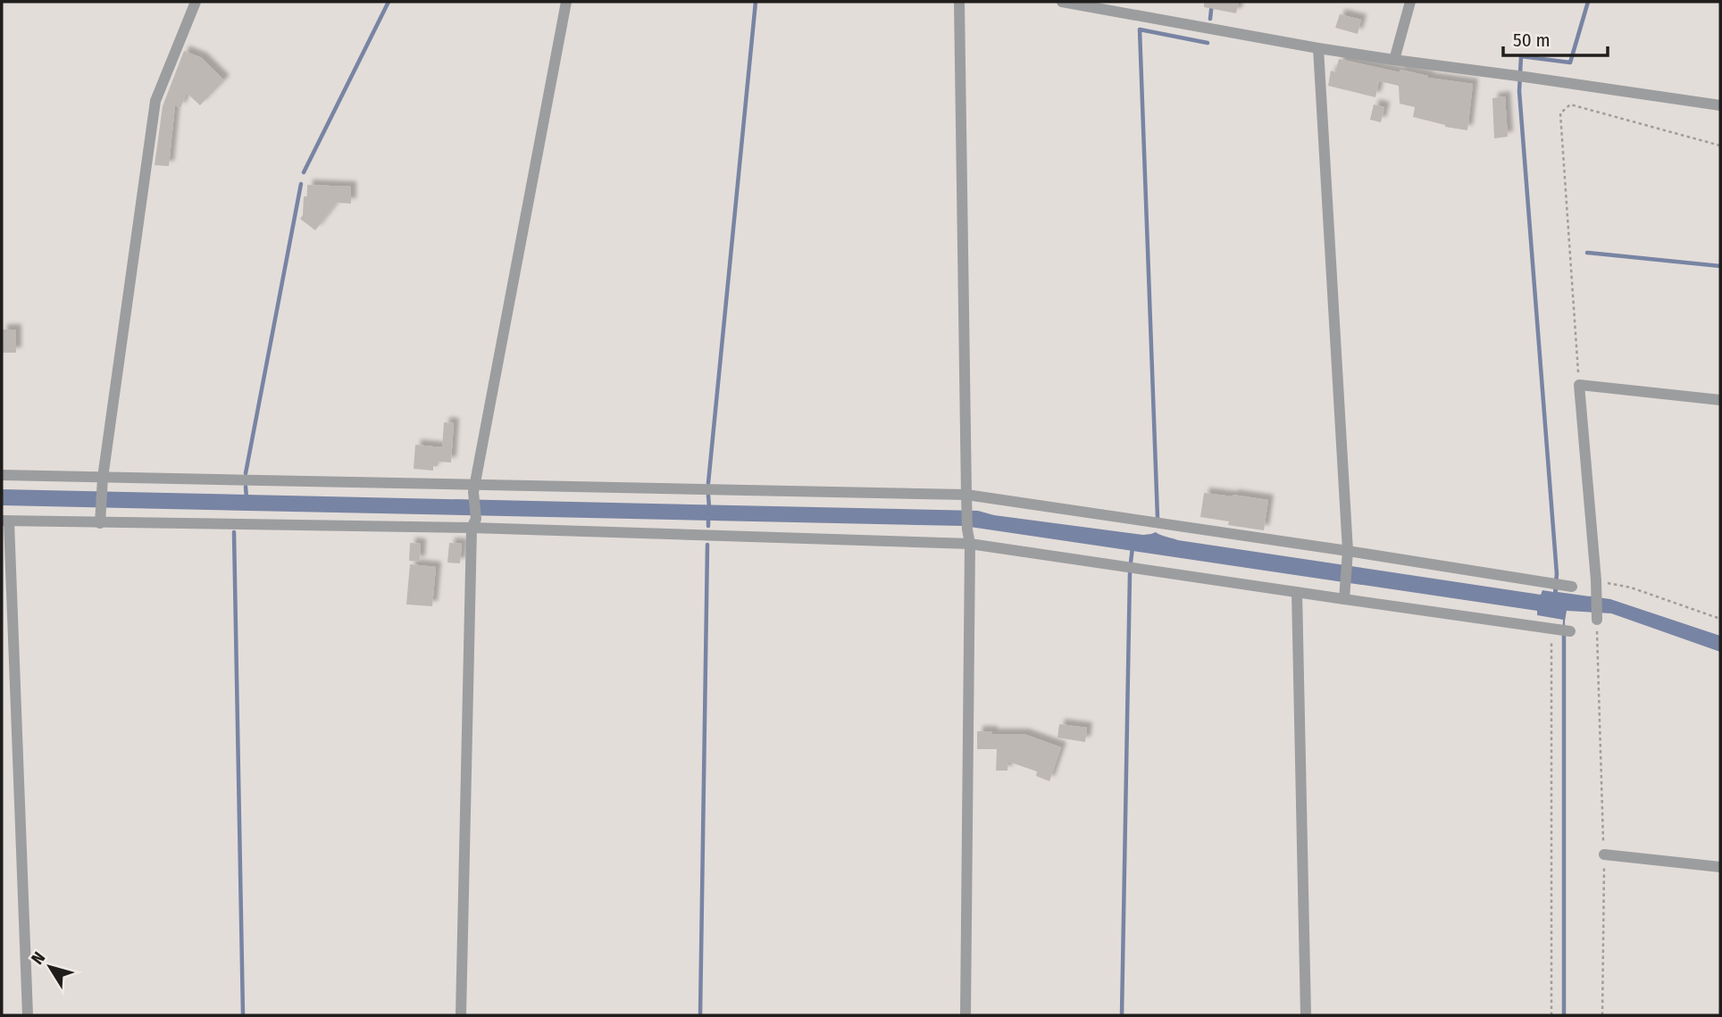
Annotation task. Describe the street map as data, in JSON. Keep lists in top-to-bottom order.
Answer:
{
  "scale_bar": "50 m",
  "north": "top left"
}
